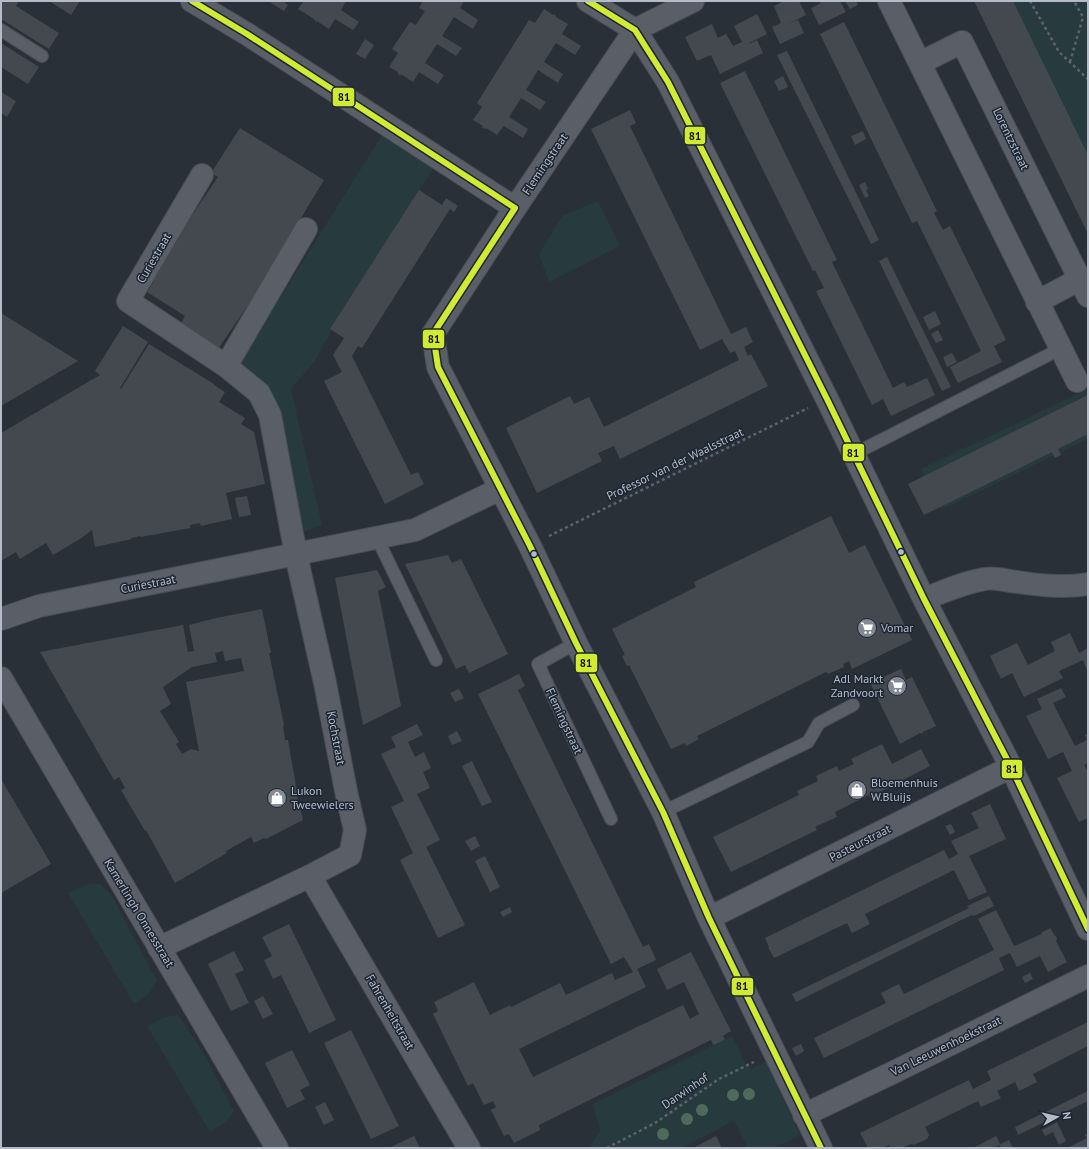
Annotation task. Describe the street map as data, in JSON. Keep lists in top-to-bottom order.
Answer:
{
  "streets": {
    "street": [
      "Lorentzstraat",
      "Flemingstraat",
      "Curiestraat",
      "Kochstraat",
      "Pasteurstraat",
      "Kamerlingh Onnesstraat",
      "Fahrenheitstraat",
      "Van Leeuwenhoekstraat"
    ],
    "path": ["Professor van der Waalsstraat", "Darwinhof"]
  },
  "crossings": [
    ["Flemingstraat", "Curiestraat"],
    ["Flemingstraat", "Professor van der Waalsstraat"],
    ["Flemingstraat", "Pasteurstraat"],
    ["Flemingstraat", "Van Leeuwenhoekstraat"],
    ["Flemingstraat", "Darwinhof"],
    ["Curiestraat", "Kochstraat"],
    ["Kochstraat", "Kamerlingh Onnesstraat"],
    ["Kochstraat", "Fahrenheitstraat"]
  ],
  "places": {
    "supermarket": ["Vomar", "Adl Markt Zandvoort"],
    "shop": ["Bloemenhuis W.Bluijs", "Lukon Tweewielers"]
  },
  "lines": ["transit line 81"],
  "north": "right"
}
